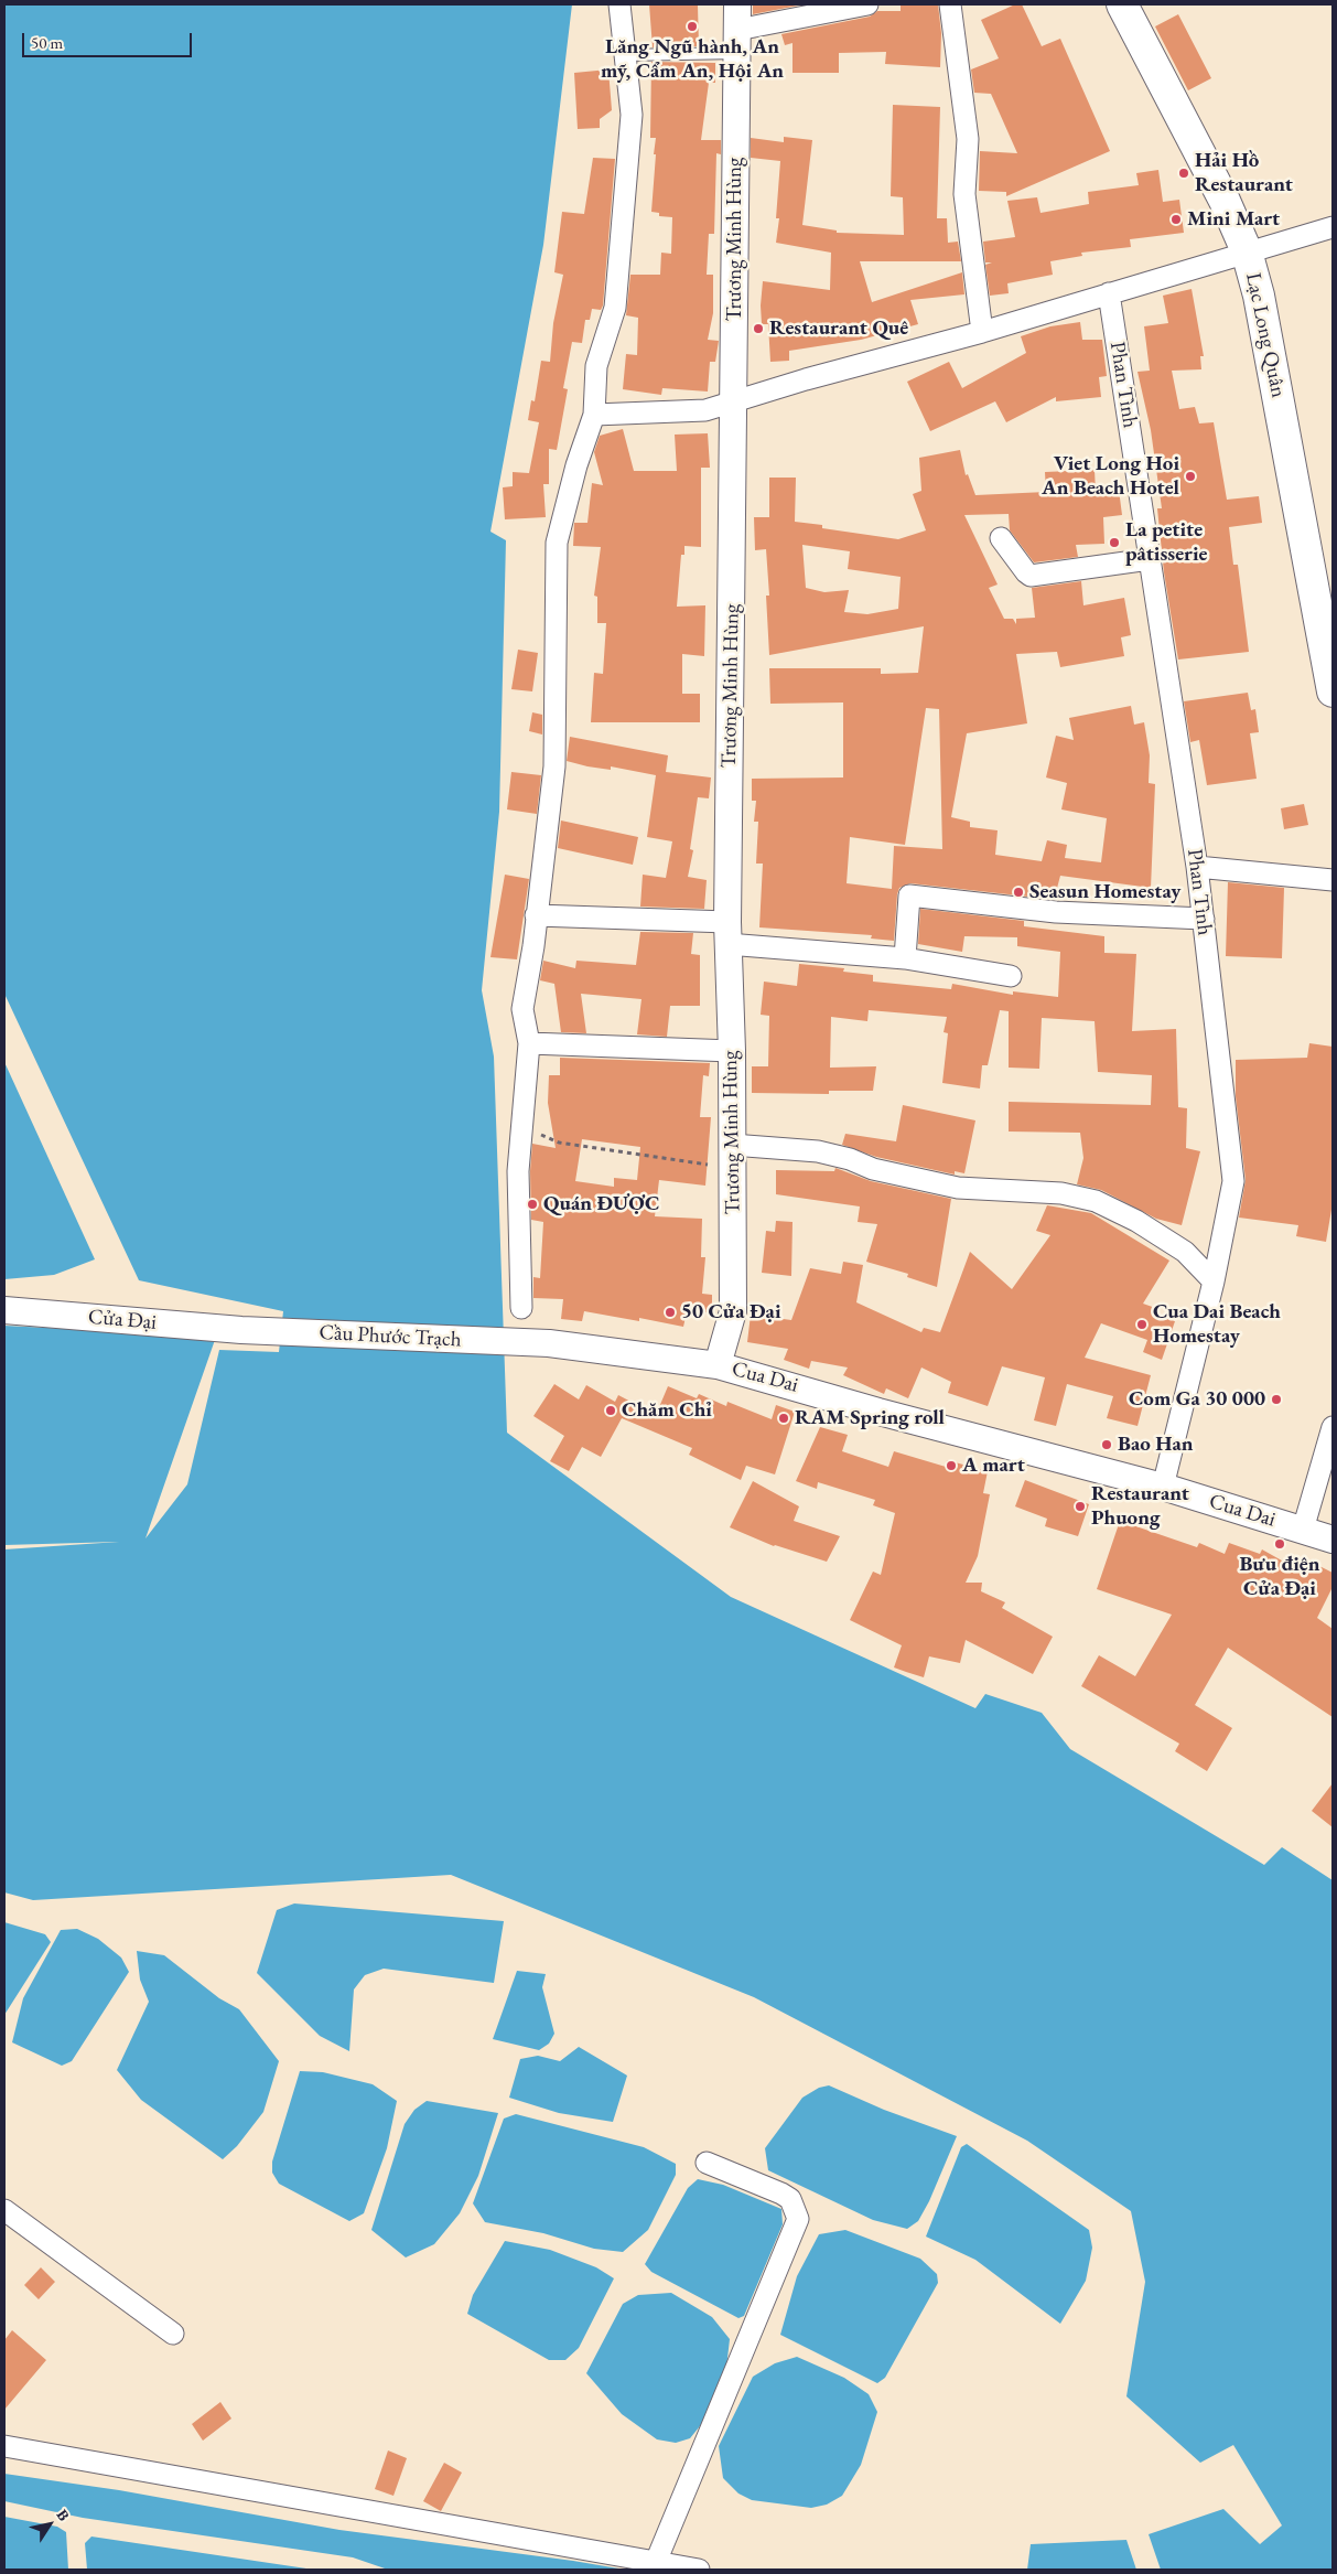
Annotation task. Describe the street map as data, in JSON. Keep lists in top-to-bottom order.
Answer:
{
  "streets": {
    "main road": ["Lạc Long Quân"],
    "street": [
      "Trương Minh Hùng",
      "Phan Tình",
      "Cửa Đại",
      "Cầu Phước Trạch",
      "Cua Dai"
    ]
  },
  "crossings": [
    ["Trương Minh Hùng", "Cua Dai"],
    ["Phan Tình", "Cua Dai"],
    ["Cửa Đại", "Cầu Phước Trạch"],
    ["Cầu Phước Trạch", "Cua Dai"]
  ],
  "places": [
    "Lăng Ngũ hành, An mỹ, Cẩm An, Hội An",
    "Hải Hồ Restaurant",
    "Mini Mart",
    "Restaurant Quê",
    "Viet Long Hoi An Beach Hotel",
    "La petite pâtisserie",
    "Seasun Homestay",
    "Quán ĐƯỢC",
    "50 Cửa Đại",
    "Cua Dai Beach Homestay",
    "Com Ga 30 000",
    "Chăm Chỉ",
    "RAM Spring roll",
    "Bao Han",
    "A mart",
    "Restaurant Phuong",
    "Bưu điện Cửa Đại"
  ],
  "scale_bar": "50 m",
  "north": "top right"
}
